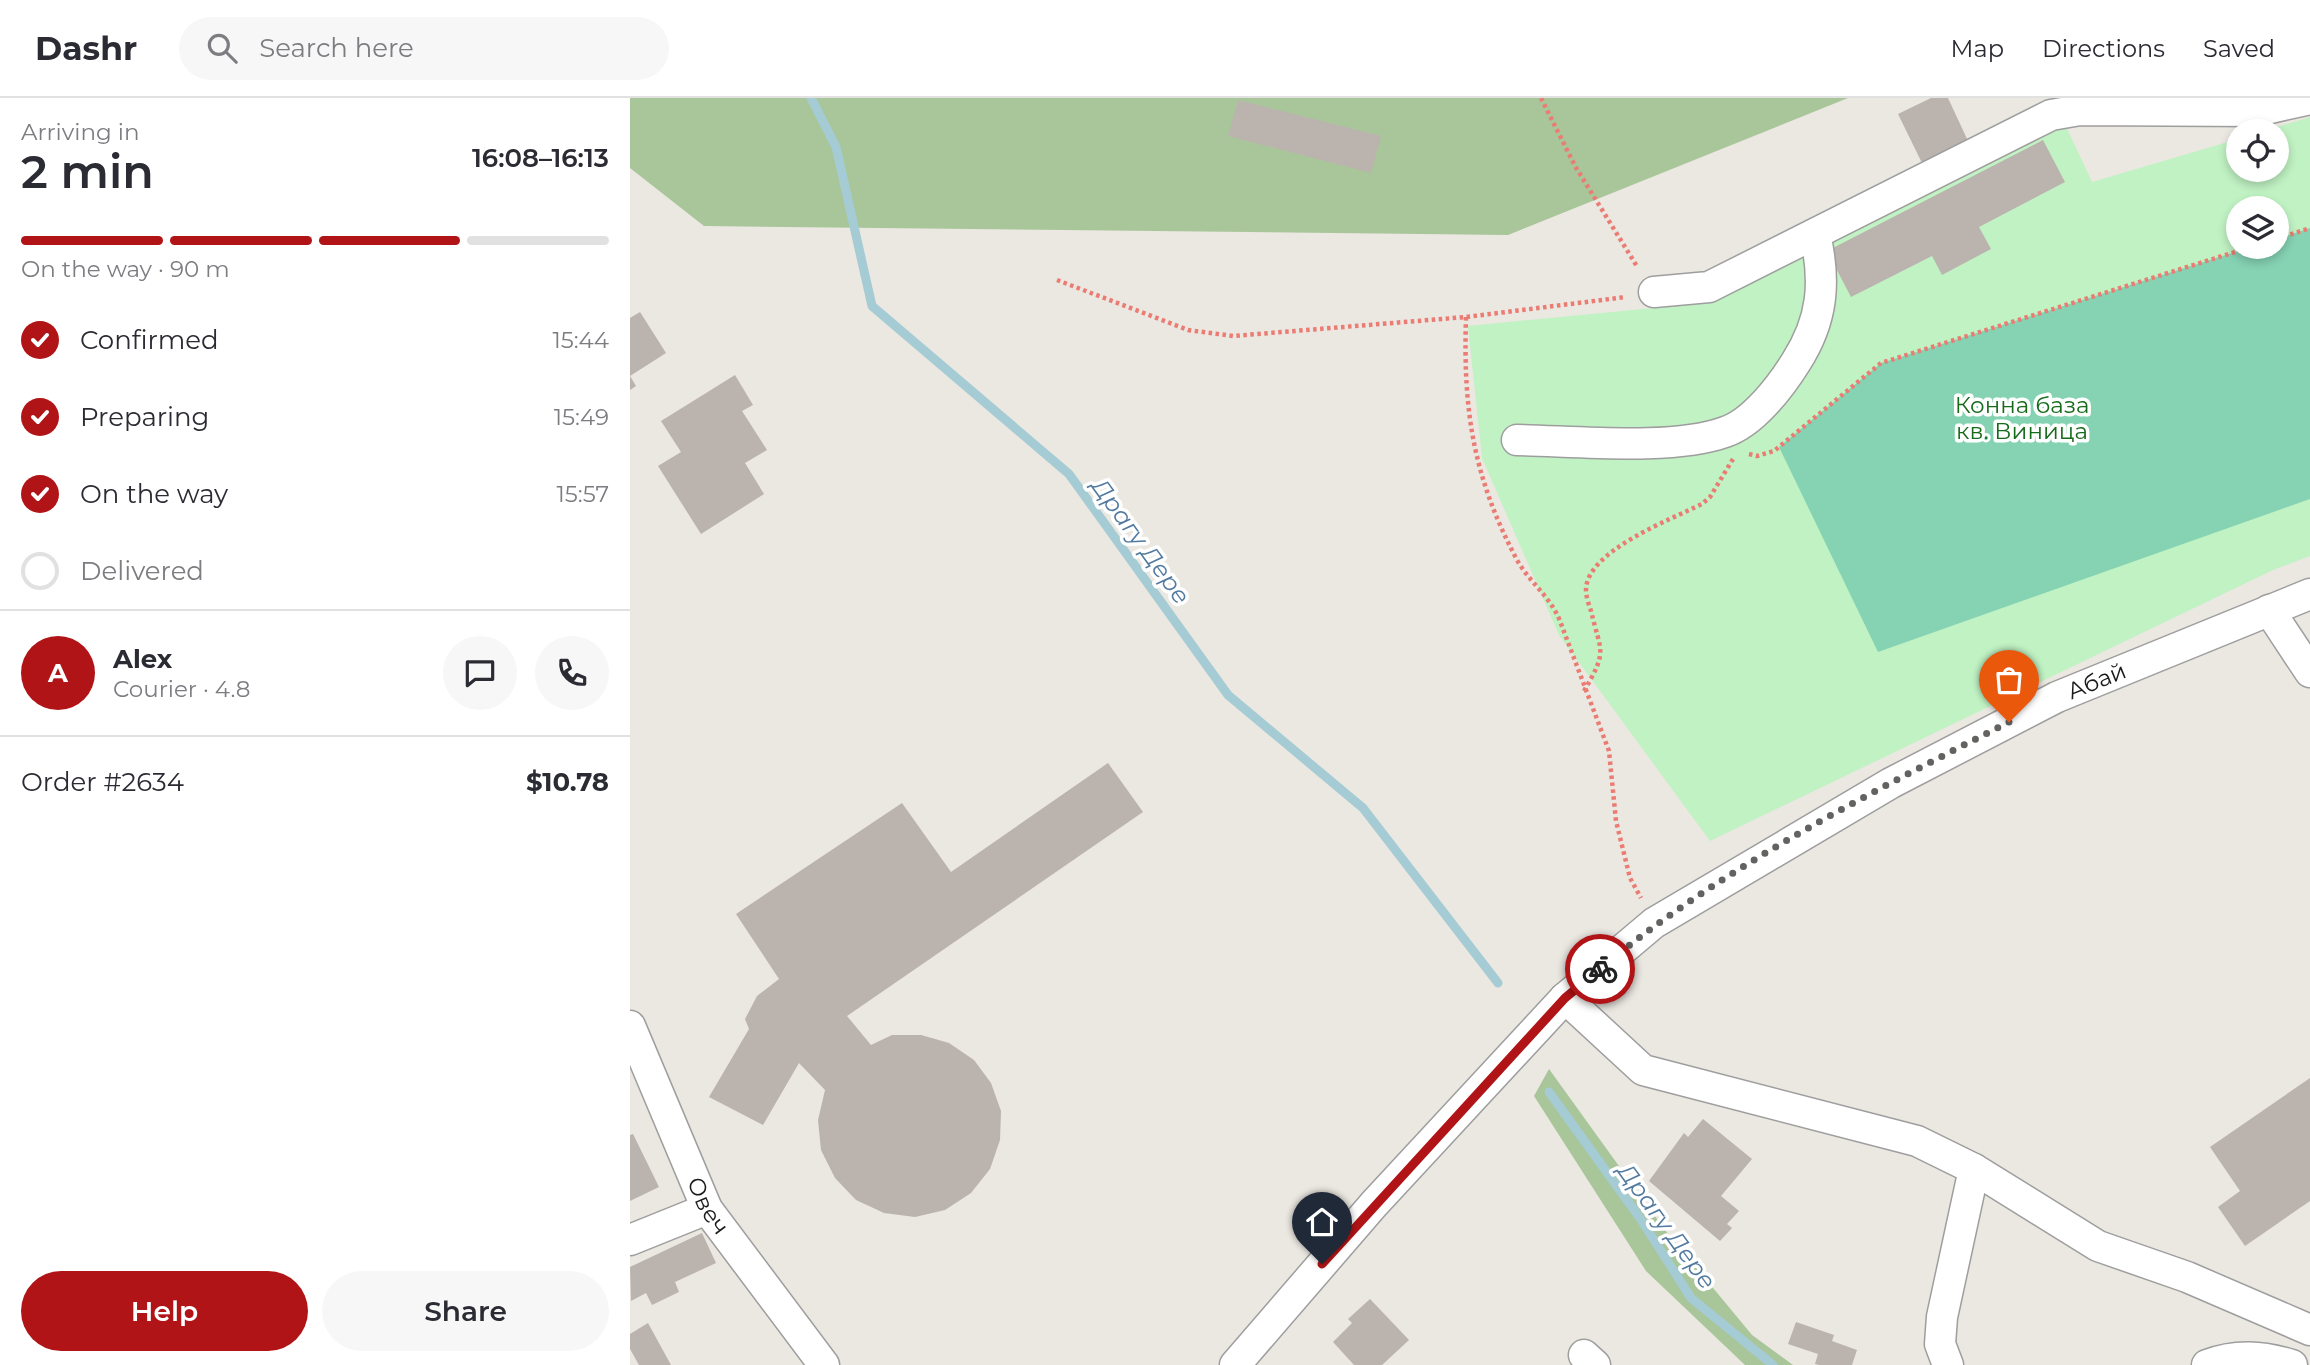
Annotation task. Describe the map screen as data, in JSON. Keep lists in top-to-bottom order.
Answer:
{
  "streets": {
    "street": ["Абай", "Овеч"]
  },
  "water": ["Драгу Дере"],
  "parks": ["Конна база кв. Виница"],
  "page": {
    "header": "Dashr",
    "search": "Search here",
    "nav": ["Map", "Directions", "Saved"],
    "heading": ["2 min", "Arriving in", "16:08–16:13"],
    "panel": [
      "Alex",
      "Courier · 4.8",
      "Order #2634",
      "$10.78"
    ],
    "bar": "On the way · 90 m",
    "list": [
      ["Confirmed", "15:44"],
      ["Preparing", "15:49"],
      ["On the way", "15:57"],
      "Delivered"
    ],
    "round": "A",
    "buttons": ["Help", "Share"]
  }
}
